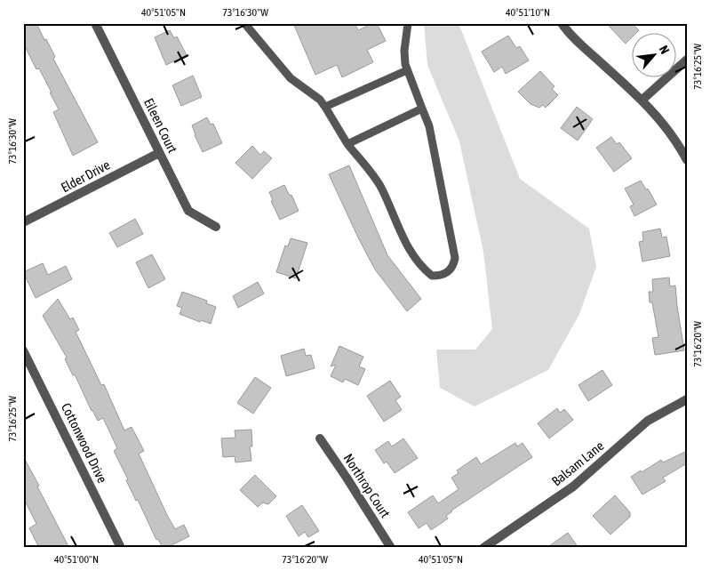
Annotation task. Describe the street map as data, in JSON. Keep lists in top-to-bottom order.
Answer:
{
  "streets": {
    "street": [
      "Eileen Court",
      "Elder Drive",
      "Cottonwood Drive",
      "Balsam Lane",
      "Northrop Court"
    ]
  },
  "crossings": [
    ["Eileen Court", "Elder Drive"]
  ],
  "north": "top right",
  "coordinates": [
    "40°51'05\"N",
    "73°16'30\"W",
    "40°51'10\"N",
    "73°16'25\"W",
    "73°16'20\"W",
    "40°51'00\"N"
  ]
}
